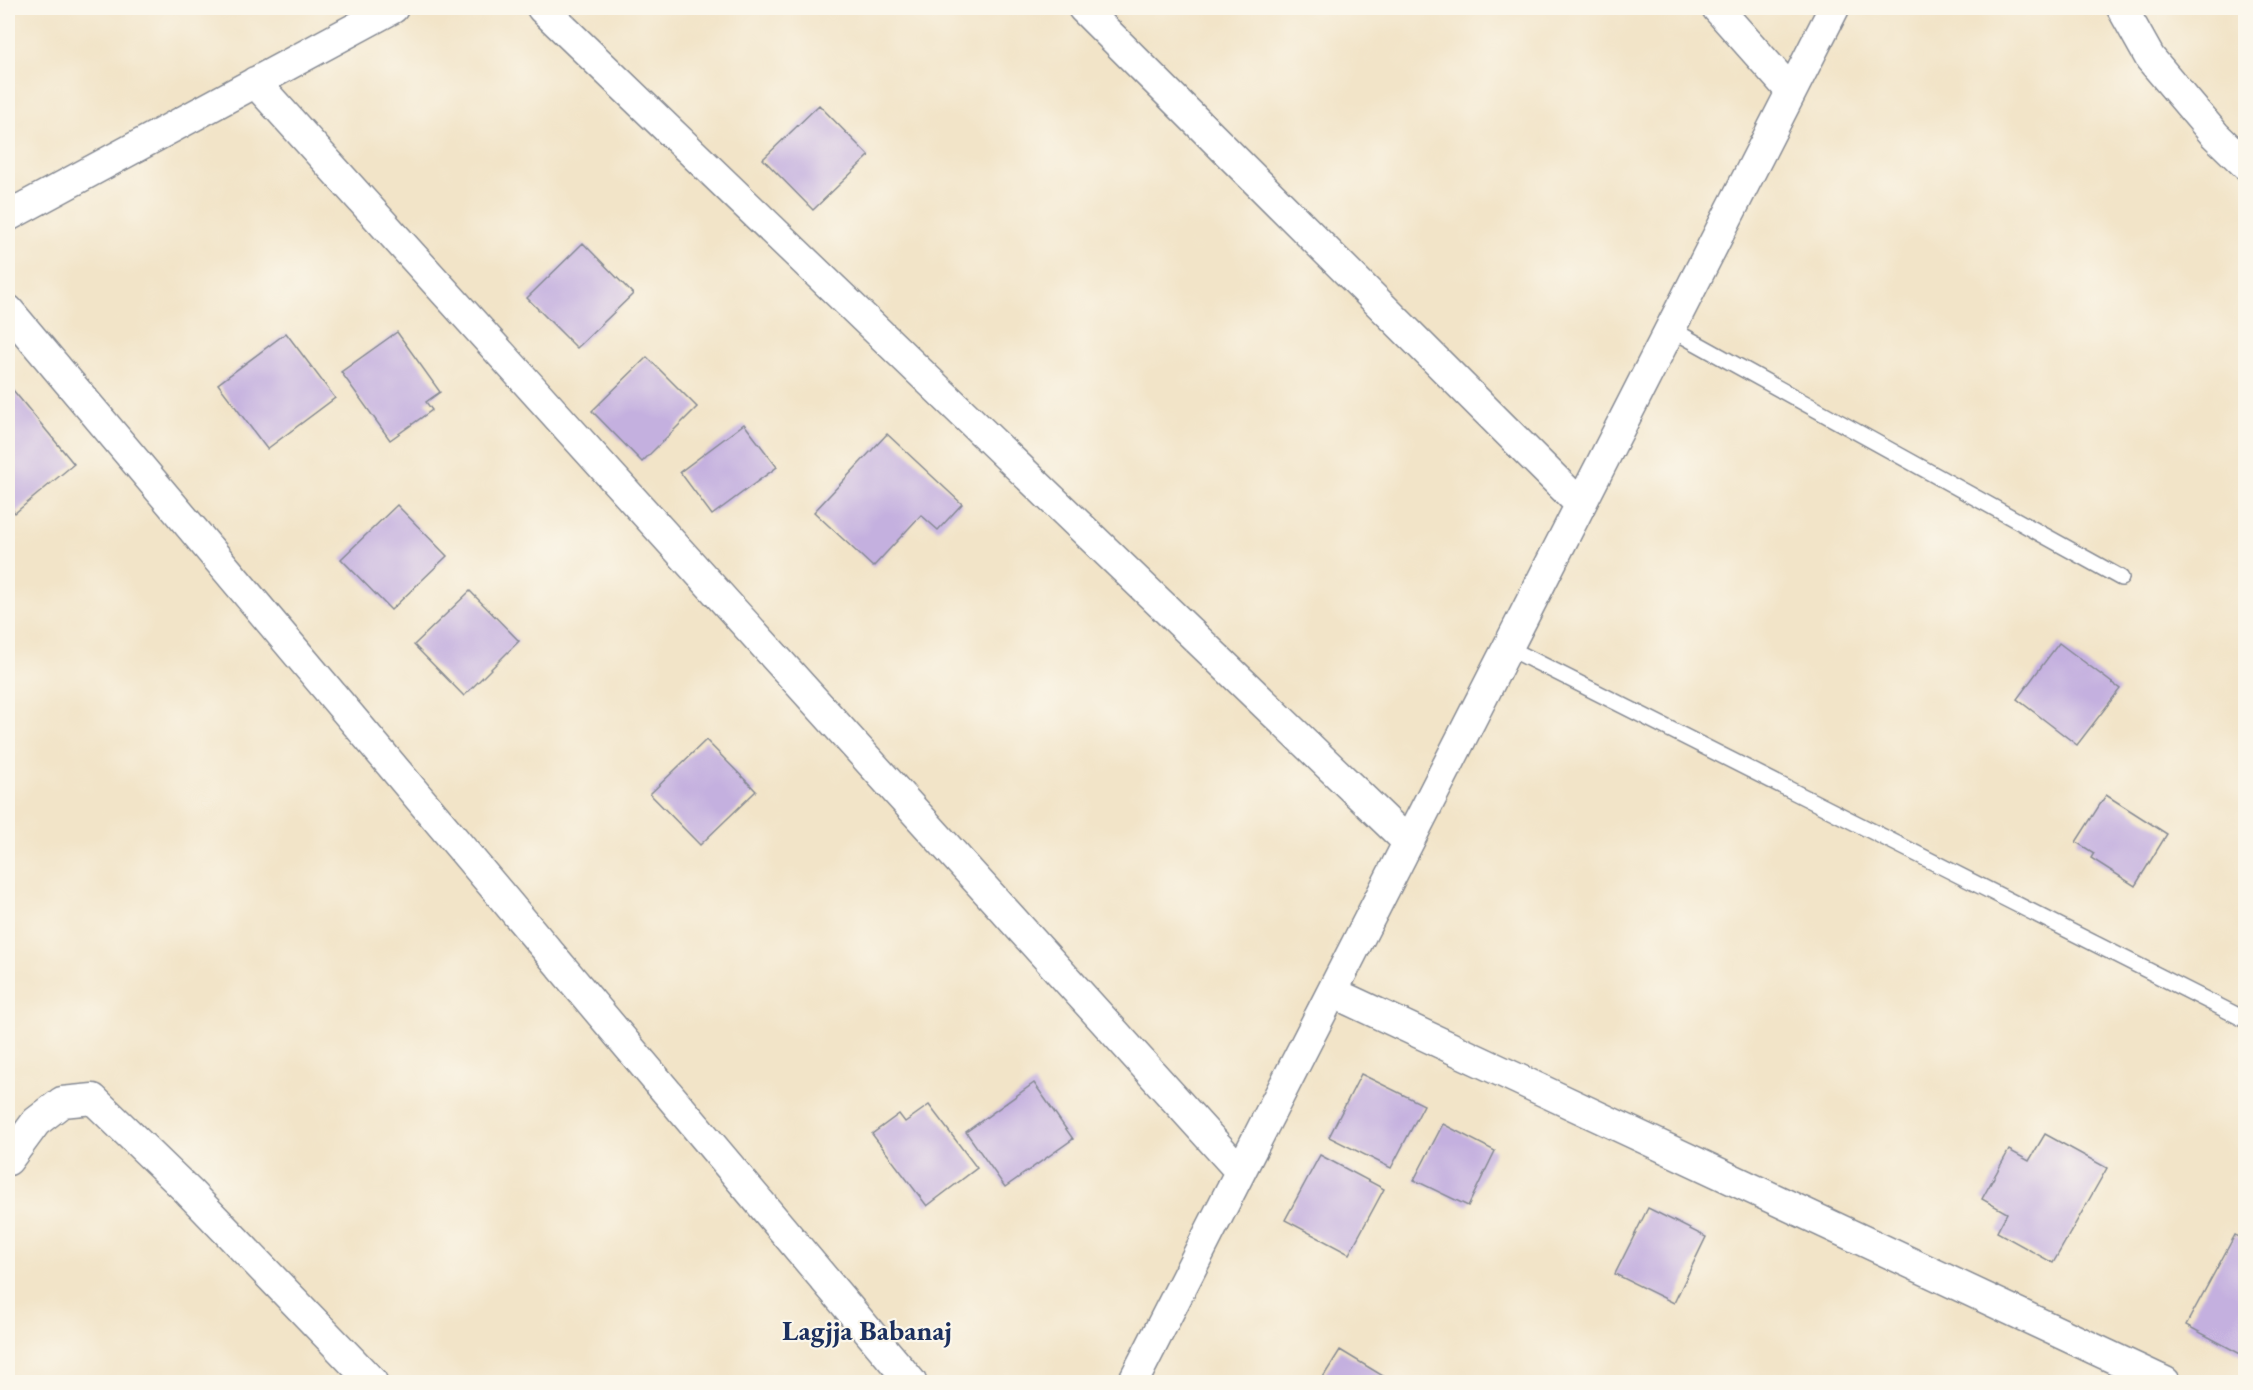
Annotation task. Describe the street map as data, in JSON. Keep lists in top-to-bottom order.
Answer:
{
  "districts": ["Lagjja Babanaj"]
}
